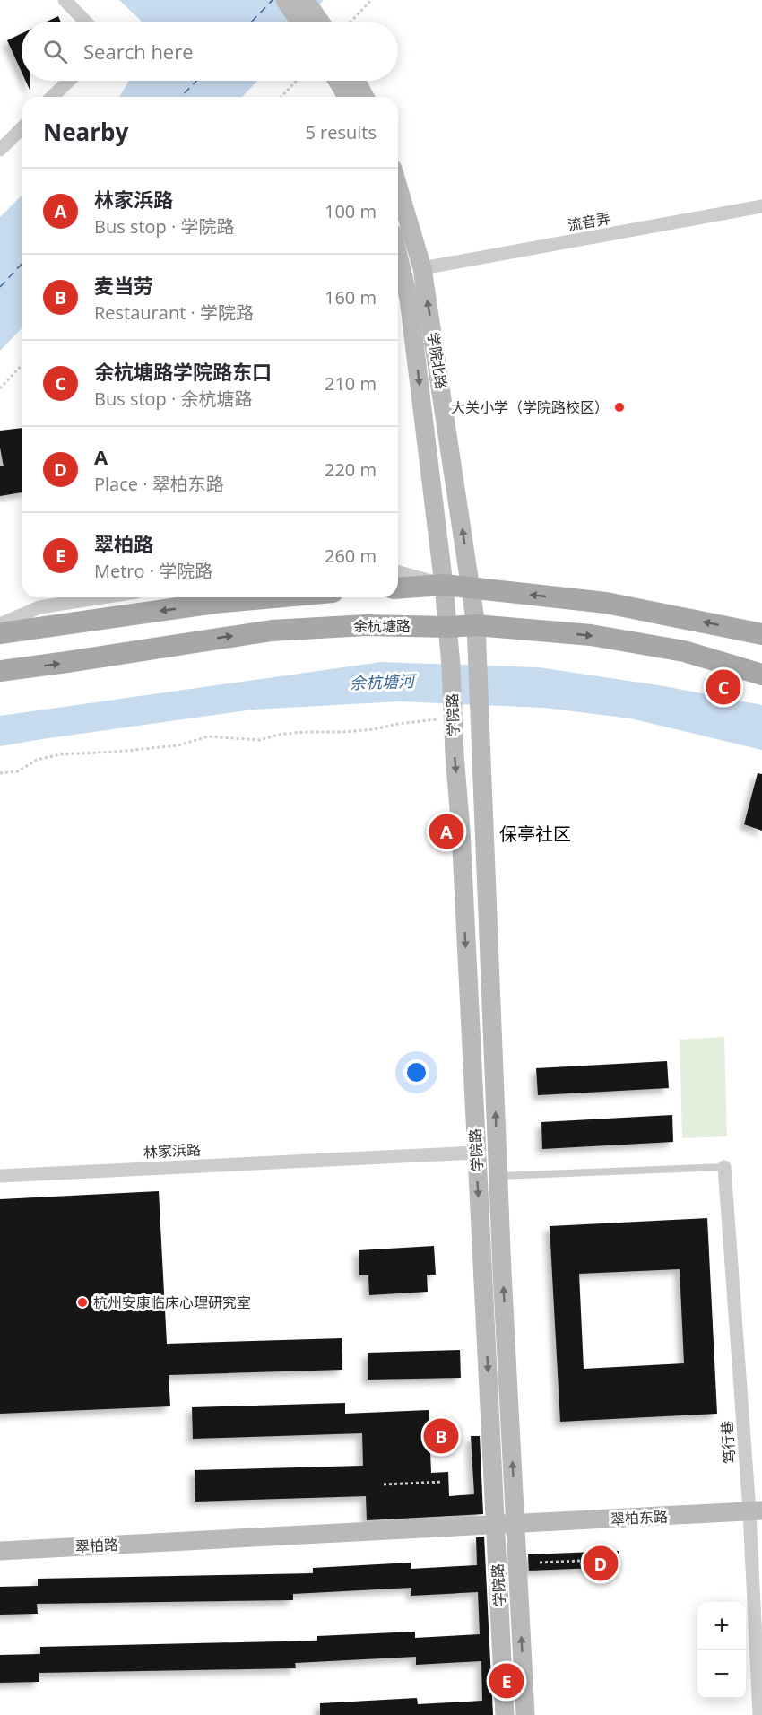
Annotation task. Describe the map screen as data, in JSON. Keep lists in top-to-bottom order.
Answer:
{
  "streets": {
    "main road": [
      "学院北路",
      "余杭塘路",
      "学院路",
      "翠柏东路",
      "翠柏路"
    ],
    "street": ["流音弄", "林家浜路", "笃行巷"]
  },
  "crossings": [
    ["流音弄", "学院北路"],
    ["学院北路", "学院路"],
    ["余杭塘路", "学院路"],
    ["学院路", "林家浜路"],
    ["学院路", "翠柏东路"],
    ["学院路", "翠柏路"],
    ["笃行巷", "翠柏东路"],
    ["翠柏东路", "翠柏路"]
  ],
  "districts": ["保亭社区"],
  "water": ["余杭塘河"],
  "places": ["大关小学（学院路校区）", "杭州安康临床心理研究室"],
  "page": {
    "search": "Search here",
    "heading": ["Nearby", "5 results"],
    "list": [
      {
        "mark": "A",
        "name": "林家浜路",
        "note": "Bus stop · 学院路",
        "value": "100 m"
      },
      {
        "mark": "B",
        "name": "麦当劳",
        "note": "Restaurant · 学院路",
        "value": "160 m"
      },
      {
        "mark": "C",
        "name": "余杭塘路学院路东口",
        "note": "Bus stop · 余杭塘路",
        "value": "210 m"
      },
      {
        "mark": "D",
        "name": "A",
        "note": "Place · 翠柏东路",
        "value": "220 m"
      },
      {
        "mark": "E",
        "name": "翠柏路",
        "note": "Metro · 学院路",
        "value": "260 m"
      }
    ],
    "pins": [
      "C",
      "A",
      "B",
      "D",
      "E"
    ],
    "map_buttons": ["+", "−"]
  }
}
